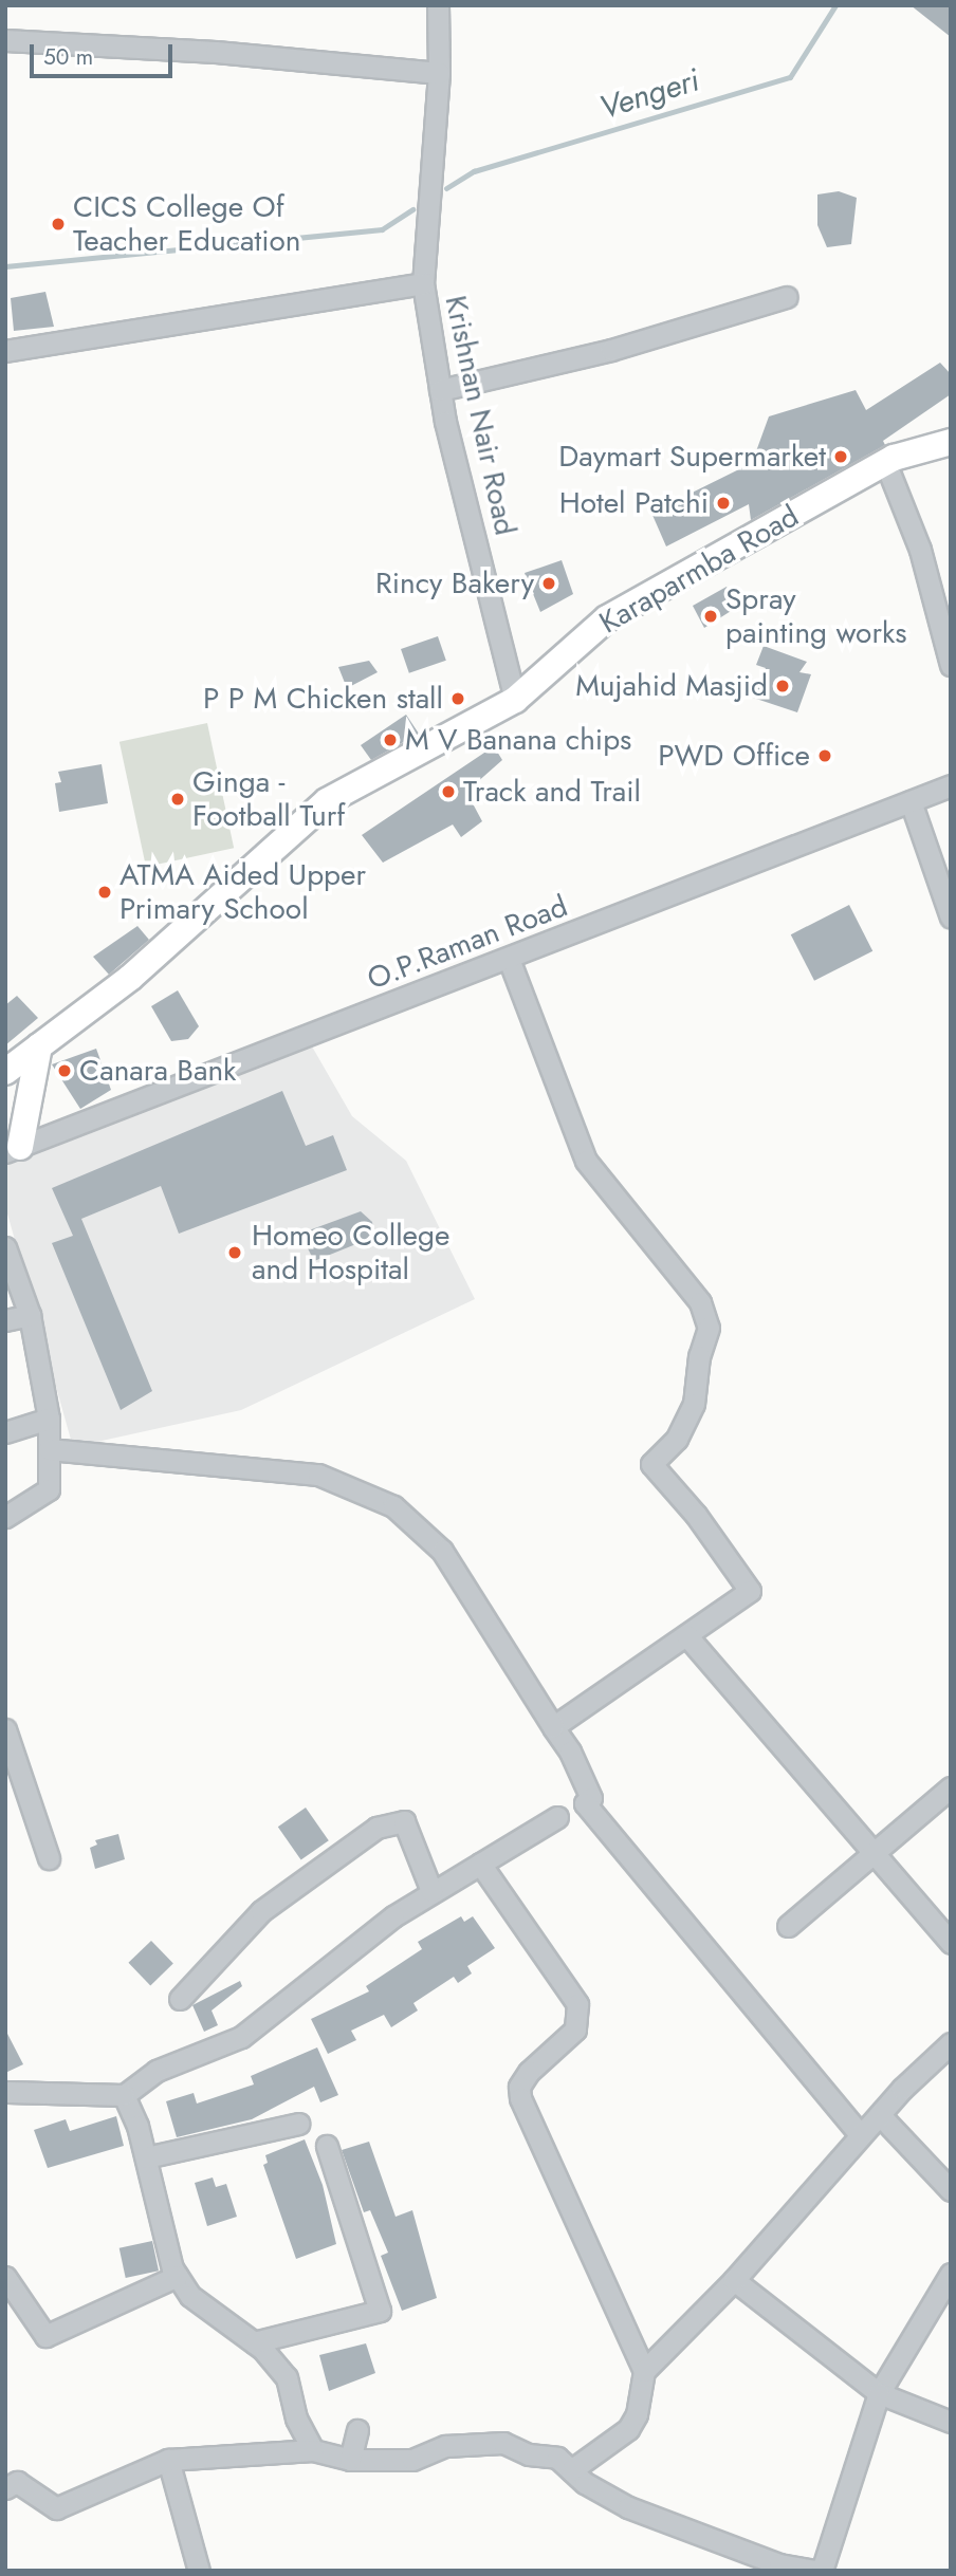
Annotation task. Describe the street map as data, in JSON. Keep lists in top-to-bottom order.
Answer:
{
  "streets": {
    "main road": ["Karaparmba Road"],
    "street": ["Krishnan Nair Road", "O.P.Raman Road"]
  },
  "crossings": [
    ["Krishnan Nair Road", "Karaparmba Road"]
  ],
  "water": ["Vengeri"],
  "places": [
    "CICS College Of Teacher Education",
    "Daymart Supermarket",
    "Hotel Patchi",
    "Rincy Bakery",
    "Spray painting works",
    "Mujahid Masjid",
    "P P M Chicken stall",
    "M V Banana chips",
    "PWD Office",
    "Track and Trail",
    "Ginga - Football Turf",
    "ATMA Aided Upper Primary School",
    "Canara Bank",
    "Homeo College and Hospital"
  ],
  "scale_bar": "50 m"
}
